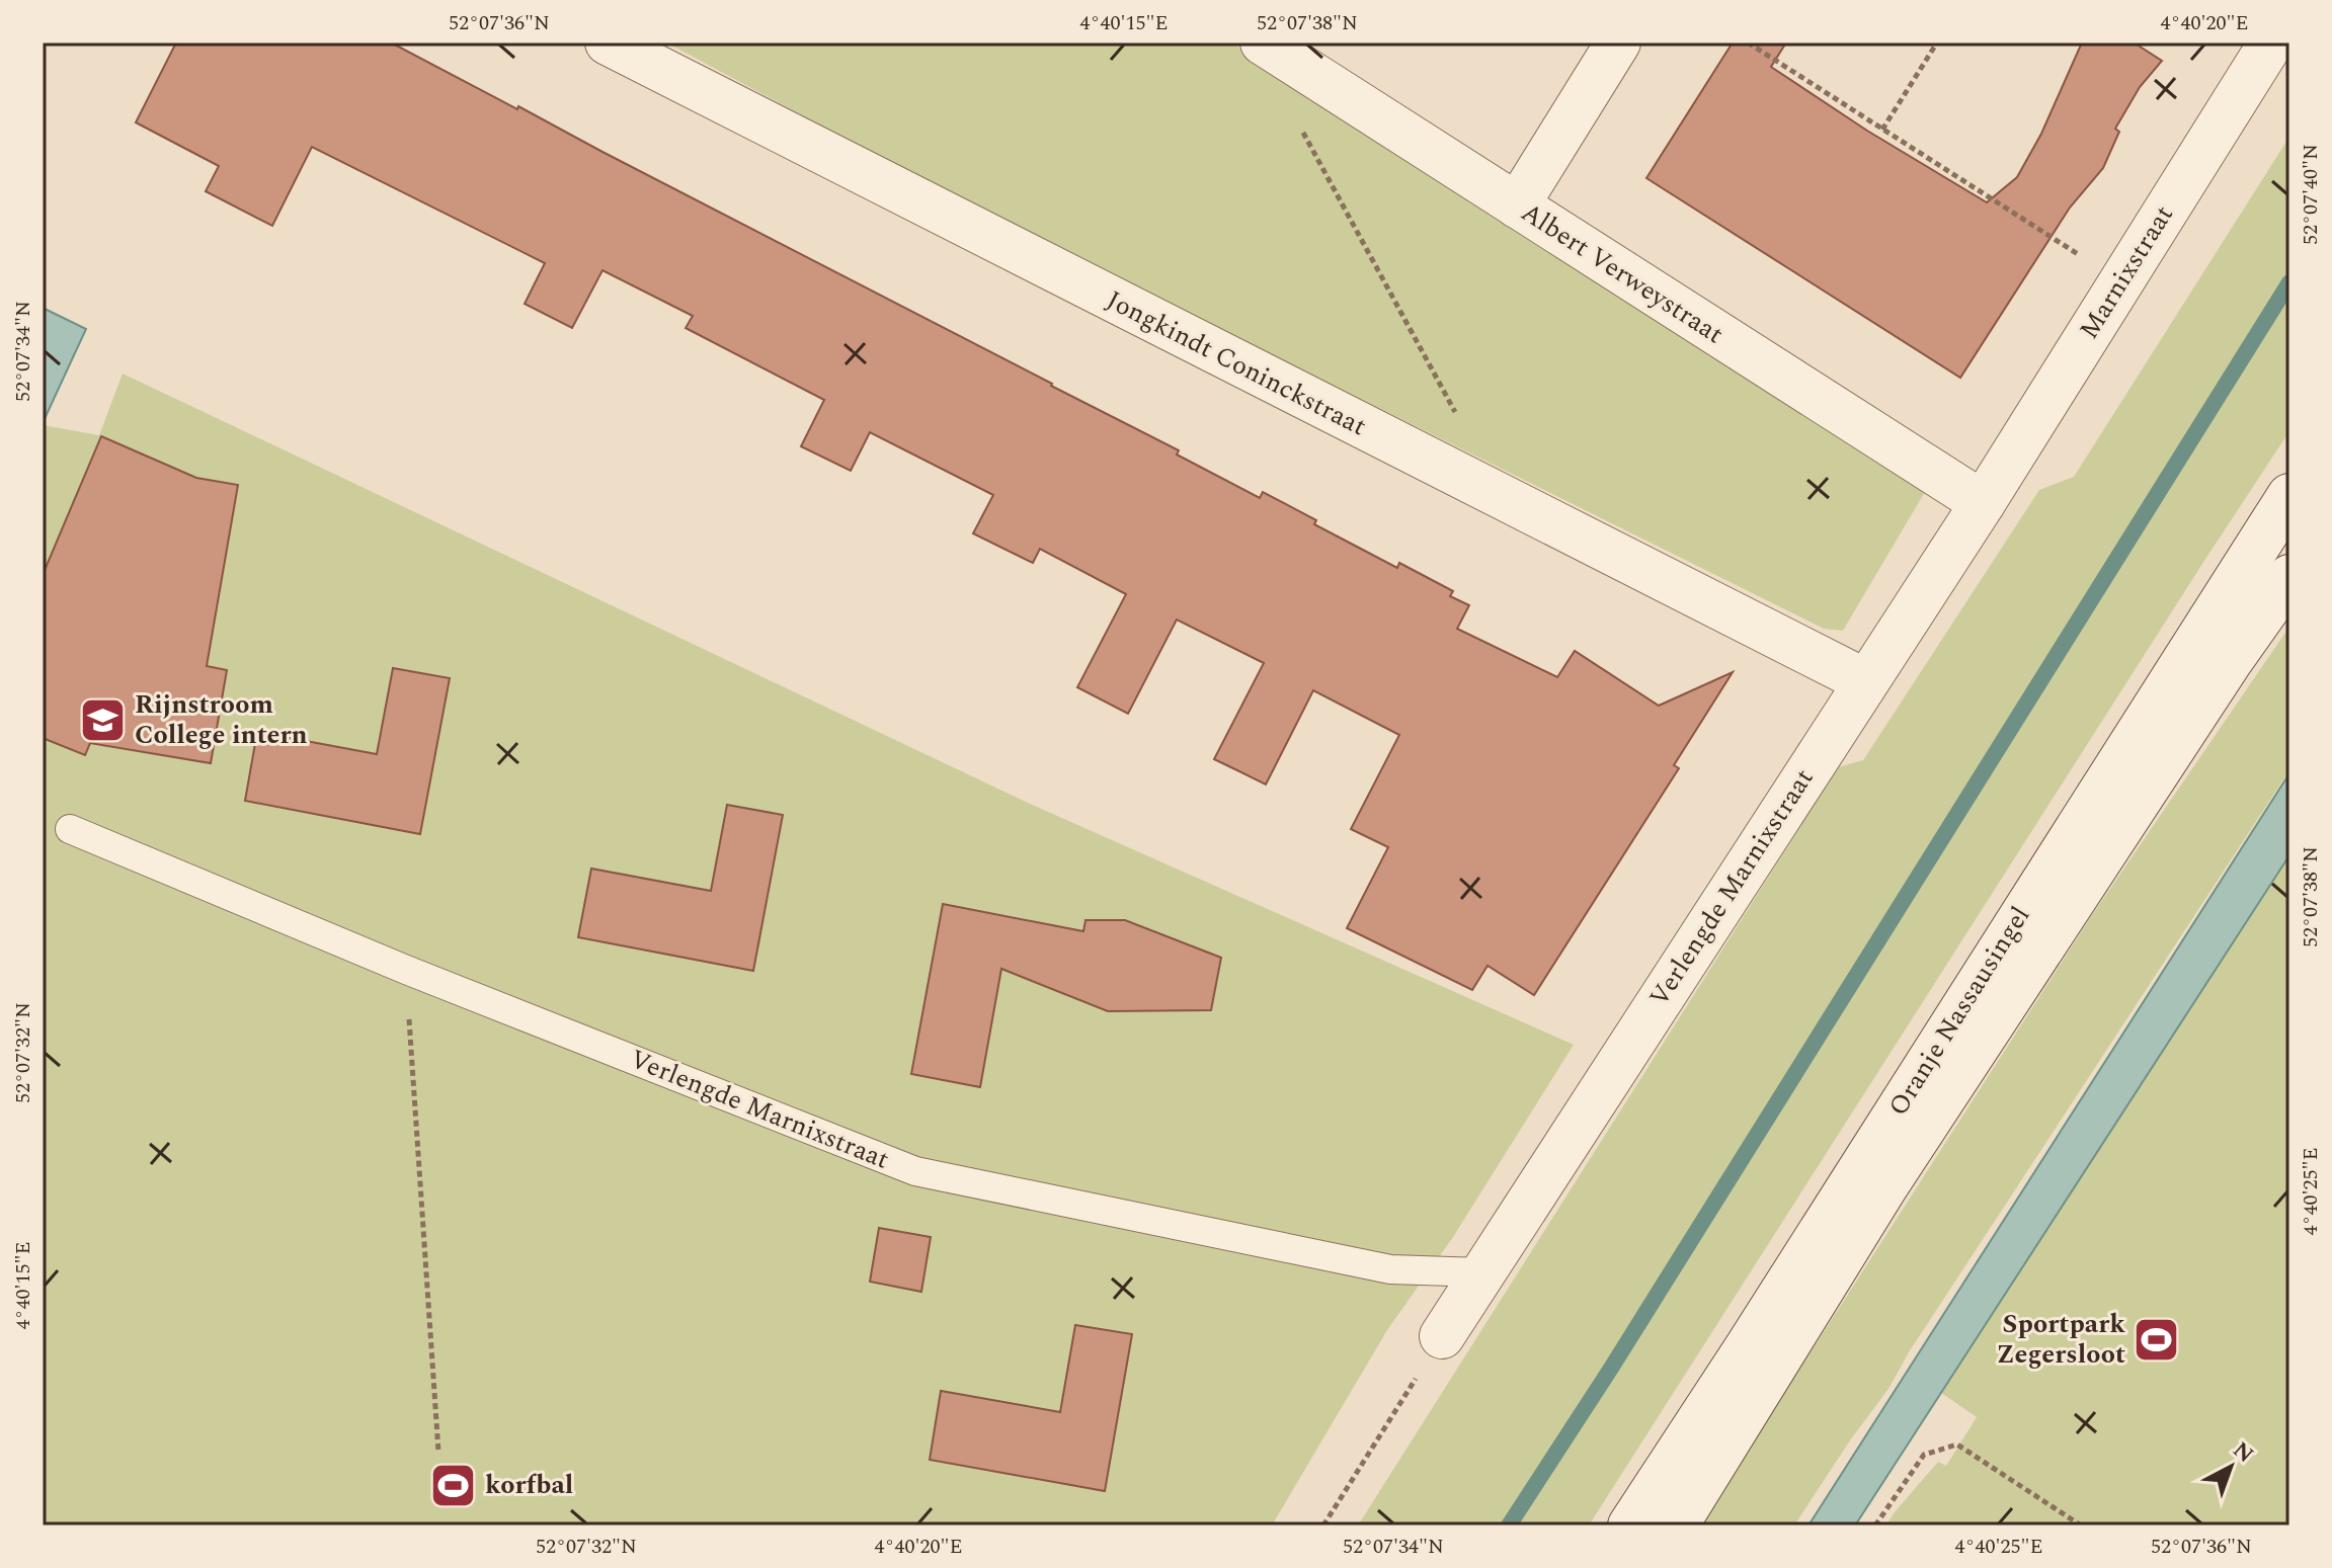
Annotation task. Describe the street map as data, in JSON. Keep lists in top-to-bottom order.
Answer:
{
  "streets": {
    "street": [
      "Marnixstraat",
      "Albert Verweystraat",
      "Jongkindt Coninckstraat",
      "Verlengde Marnixstraat",
      "Oranje Nassausingel"
    ]
  },
  "crossings": [
    ["Marnixstraat", "Albert Verweystraat"],
    ["Marnixstraat", "Verlengde Marnixstraat"],
    ["Albert Verweystraat", "Verlengde Marnixstraat"],
    ["Jongkindt Coninckstraat", "Verlengde Marnixstraat"]
  ],
  "places": {
    "school or university": ["Rijnstroom College intern"],
    "sports": ["Sportpark Zegersloot", "korfbal"]
  },
  "north": "top right",
  "coordinates": [
    "52°07'36\"N",
    "4°40'15\"E",
    "52°07'38\"N",
    "4°40'20\"E",
    "52°07'40\"N",
    "52°07'34\"N",
    "52°07'32\"N",
    "4°40'25\"E"
  ]
}
